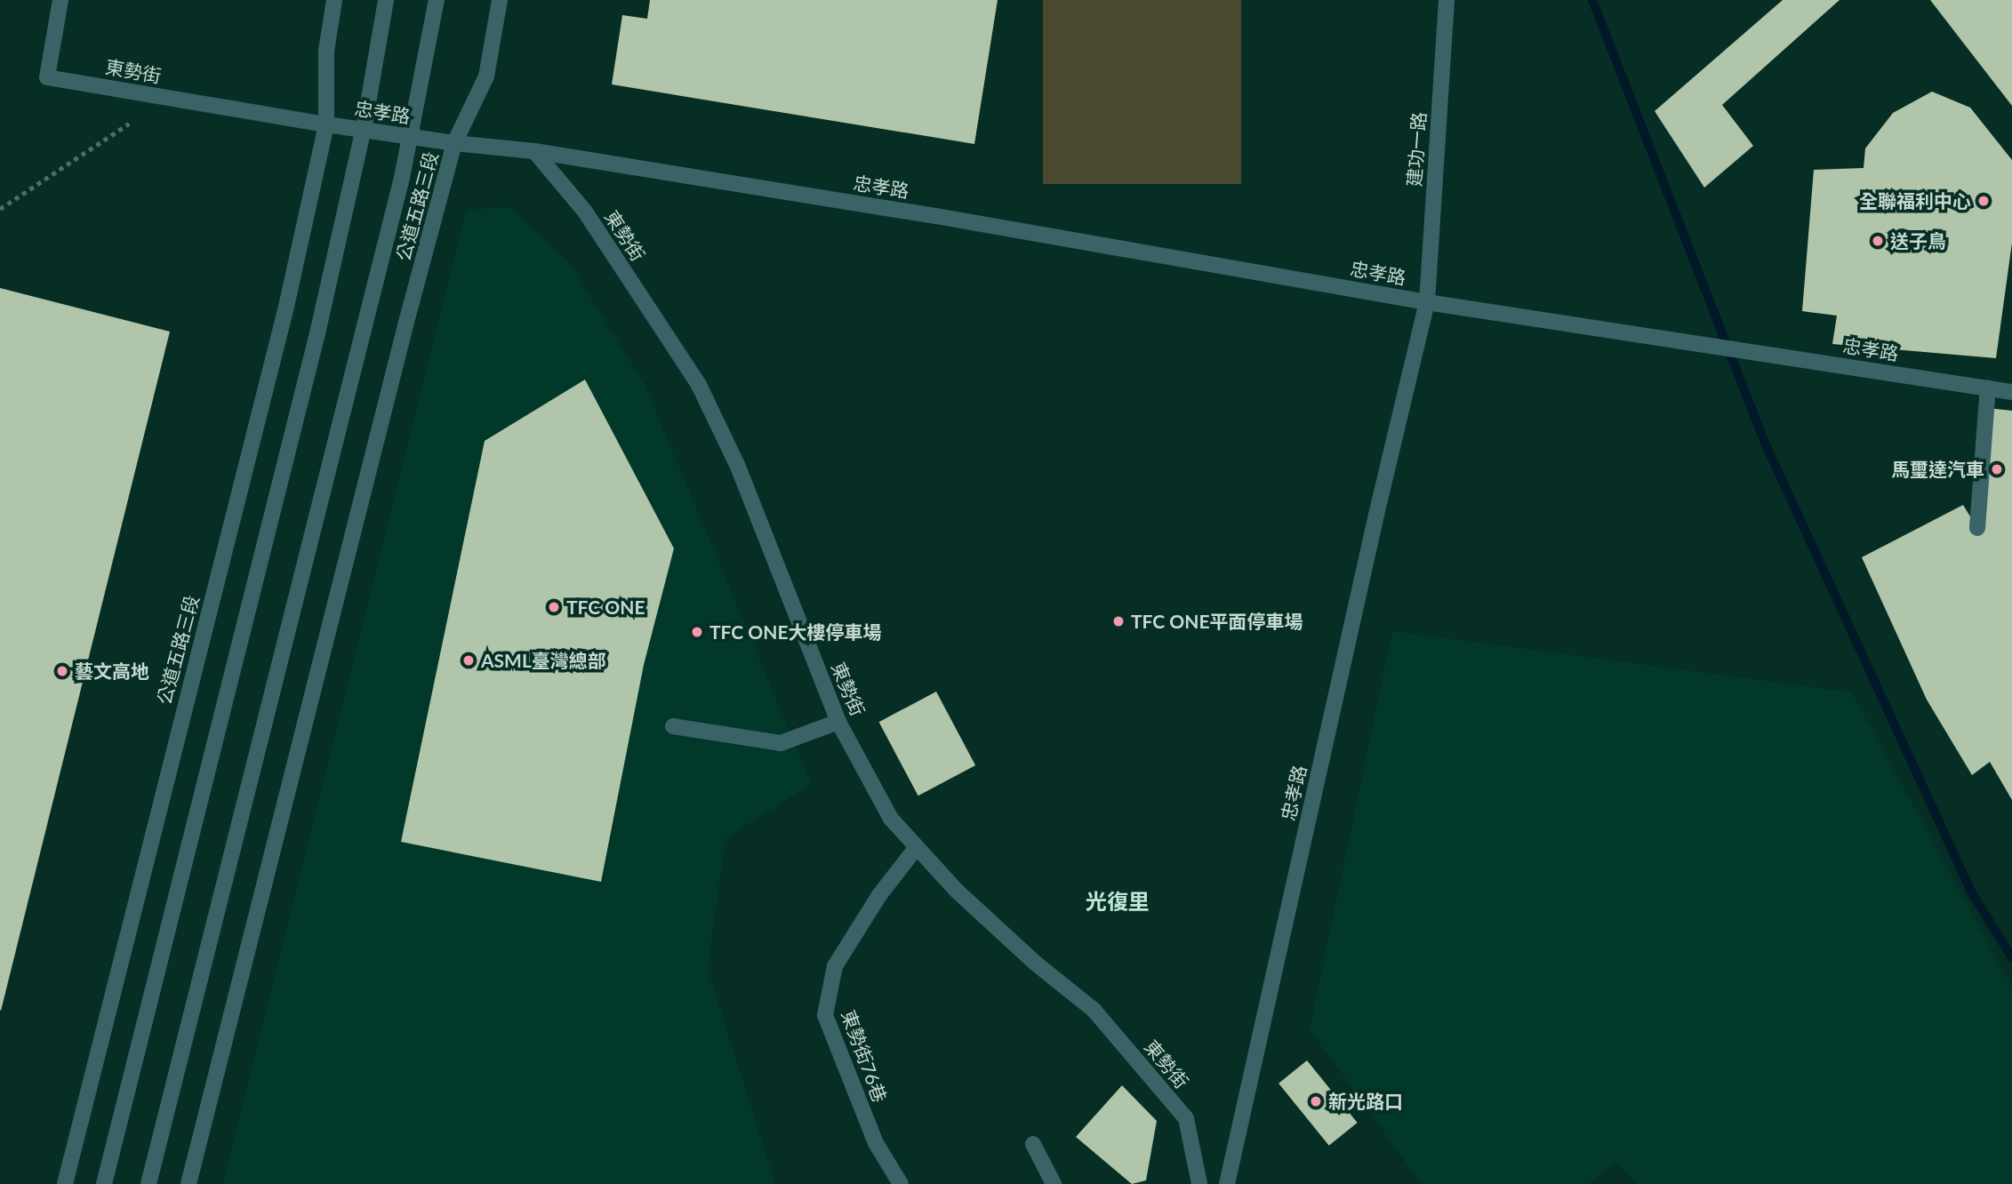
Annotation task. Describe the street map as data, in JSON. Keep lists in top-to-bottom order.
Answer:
{
  "streets": {
    "street": [
      "東勢街",
      "忠孝路",
      "建功一路",
      "公道五路三段",
      "東勢街76巷"
    ]
  },
  "crossings": [
    ["東勢街", "忠孝路"],
    ["東勢街", "公道五路三段"],
    ["東勢街", "東勢街76巷"],
    ["忠孝路", "建功一路"],
    ["忠孝路", "公道五路三段"]
  ],
  "districts": ["光復里"],
  "places": [
    "全聯福利中心",
    "送子鳥",
    "馬璽達汽車",
    "TFC ONE",
    "TFC ONE平面停車場",
    "TFC ONE大樓停車場",
    "ASML臺灣總部",
    "藝文高地",
    "新光路口"
  ]
}
